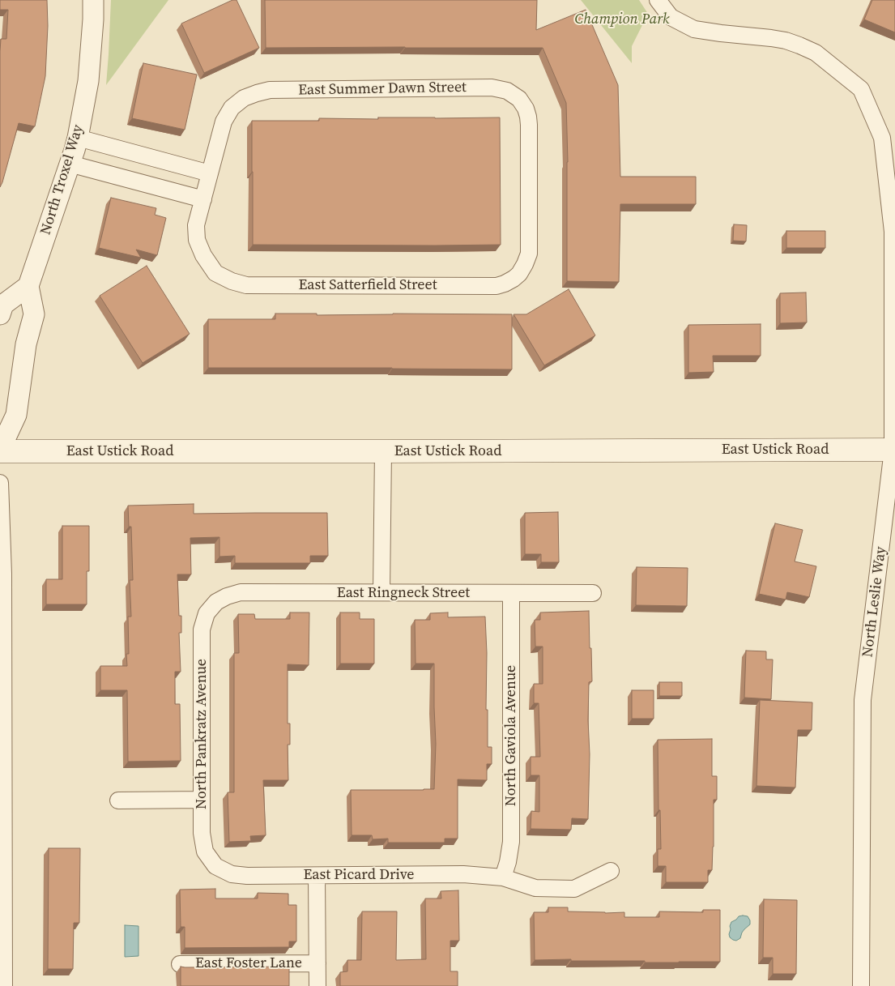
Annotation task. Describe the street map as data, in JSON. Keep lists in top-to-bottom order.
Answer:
{
  "streets": {
    "main road": ["East Ustick Road"],
    "street": [
      "East Summer Dawn Street",
      "North Troxel Way",
      "East Satterfield Street",
      "East Ringneck Street",
      "North Leslie Way",
      "North Pankratz Avenue",
      "North Gaviola Avenue",
      "East Picard Drive",
      "East Foster Lane"
    ]
  },
  "crossings": [
    ["East Summer Dawn Street", "East Satterfield Street"],
    ["North Troxel Way", "East Ustick Road"],
    ["East Ustick Road", "North Leslie Way"],
    ["East Ringneck Street", "North Pankratz Avenue"],
    ["East Ringneck Street", "North Gaviola Avenue"],
    ["North Pankratz Avenue", "East Picard Drive"],
    ["North Gaviola Avenue", "East Picard Drive"]
  ],
  "parks": ["Champion Park"]
}
